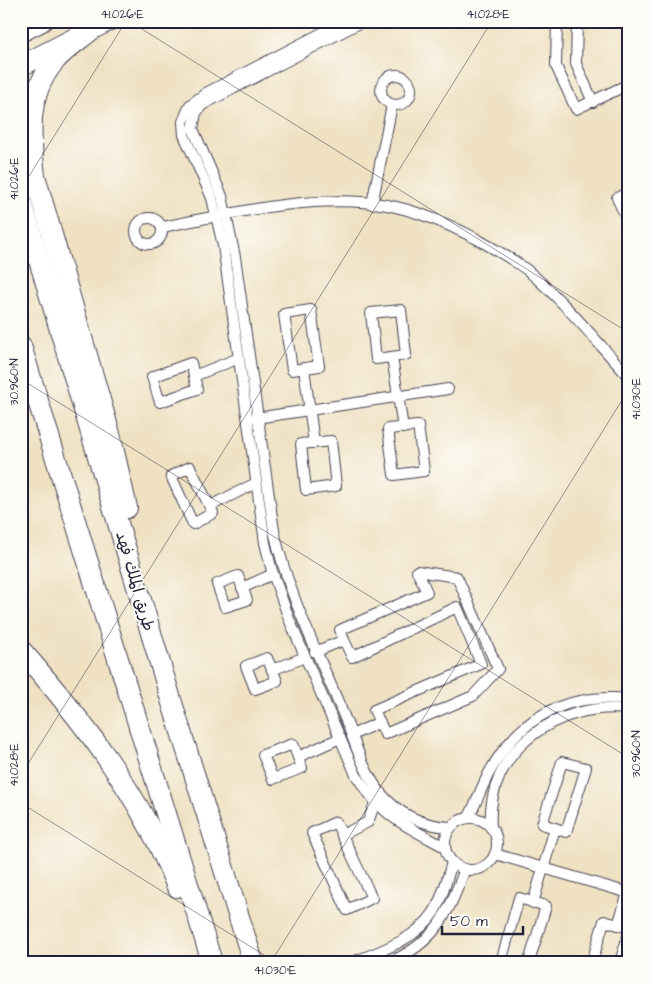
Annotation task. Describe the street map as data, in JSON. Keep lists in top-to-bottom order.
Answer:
{
  "streets": {
    "highway": ["طريق الملك فهد"]
  },
  "scale_bar": "50 m",
  "coordinates": [
    "41.026°E",
    "41.028°E",
    "30.960°N",
    "41.030°E"
  ]
}
